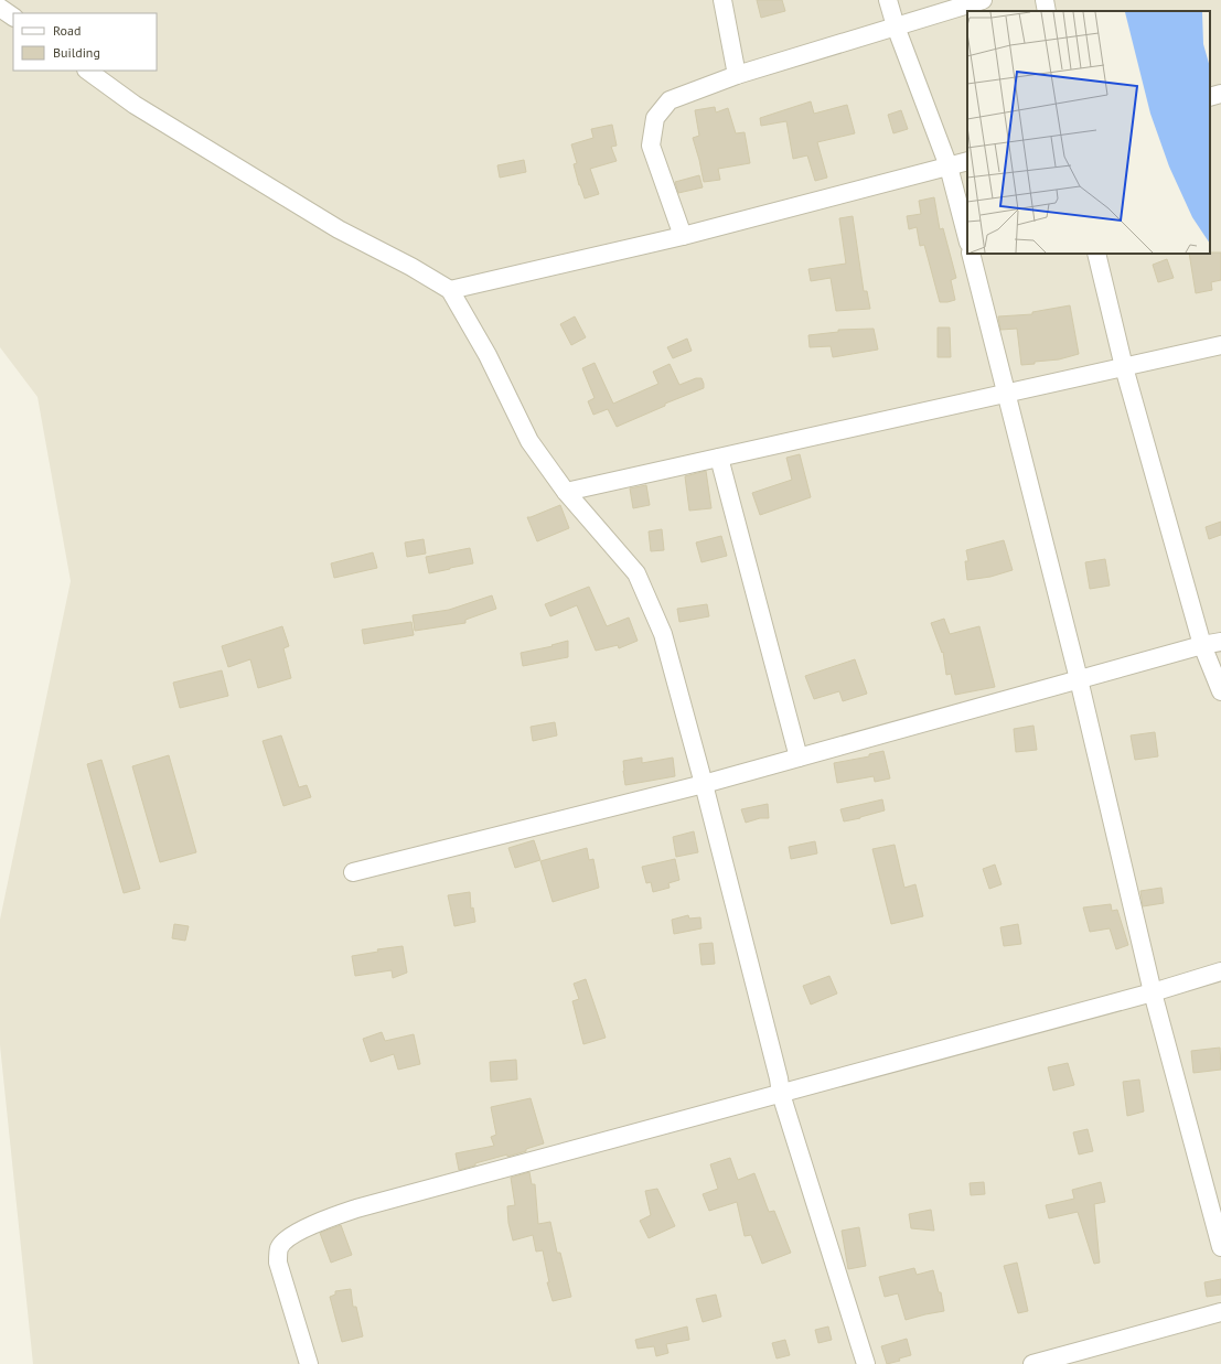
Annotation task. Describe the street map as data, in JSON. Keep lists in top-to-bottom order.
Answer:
{
  "legend": ["Road", "Building"]
}
